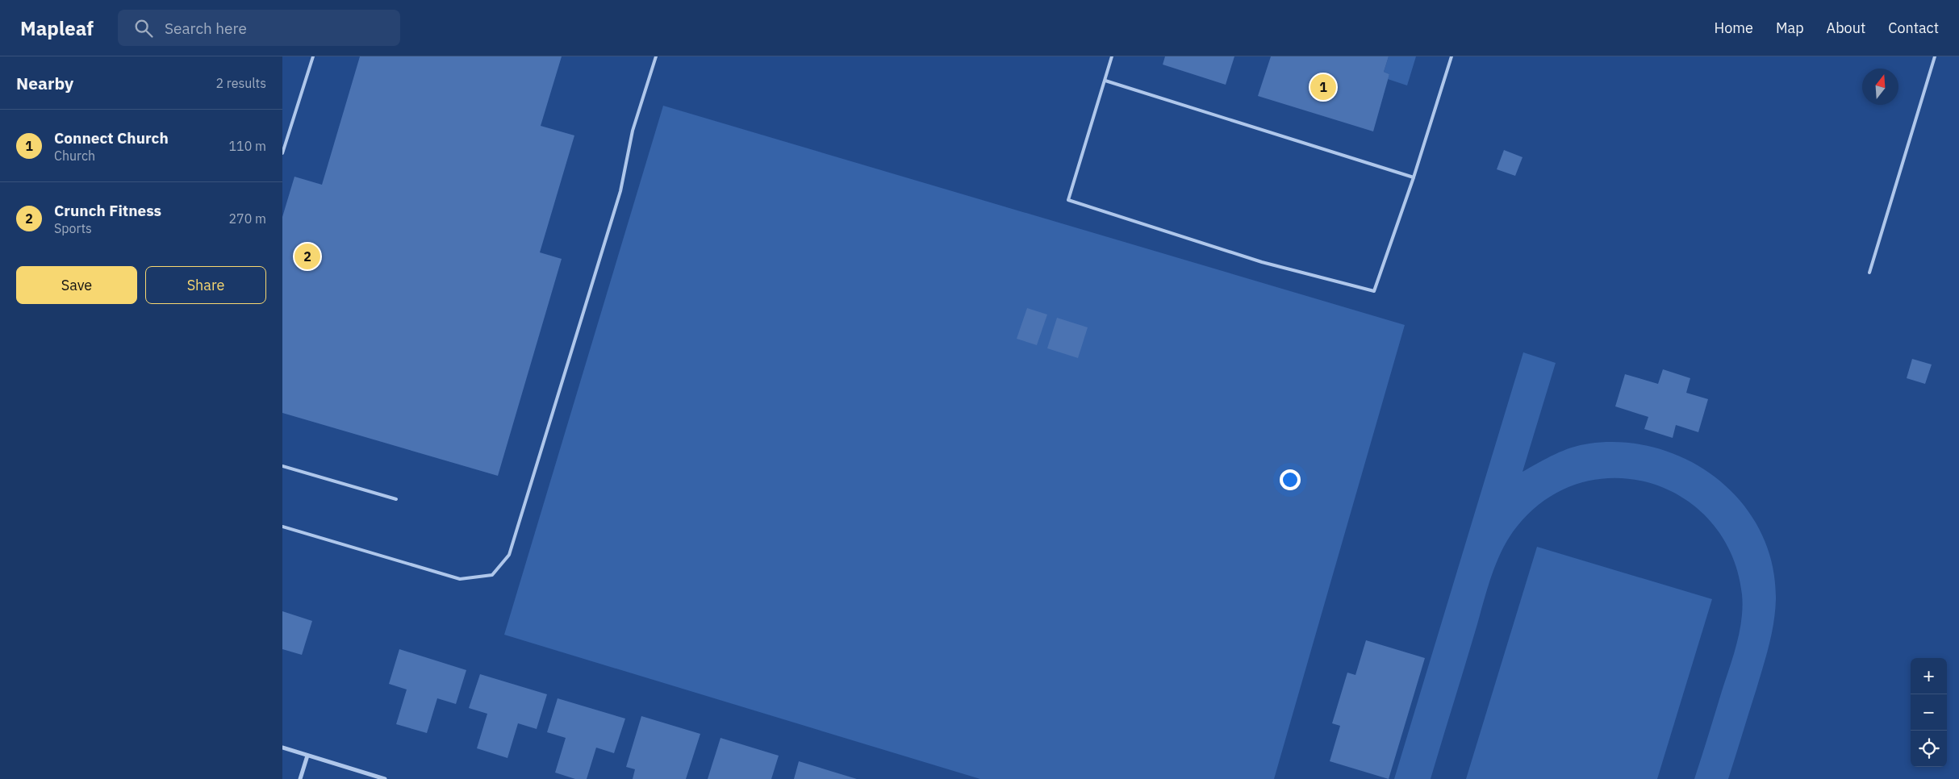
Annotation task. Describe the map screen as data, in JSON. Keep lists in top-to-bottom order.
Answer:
{
  "north": "top",
  "page": {
    "header": "Mapleaf",
    "search": "Search here",
    "nav": [
      "Home",
      "Map",
      "About",
      "Contact"
    ],
    "heading": ["Nearby", "2 results"],
    "pins": ["1", "2"],
    "list": [
      {
        "mark": "1",
        "name": "Connect Church",
        "note": "Church",
        "value": "110 m"
      },
      {
        "mark": "2",
        "name": "Crunch Fitness",
        "note": "Sports",
        "value": "270 m"
      }
    ],
    "buttons": ["Save", "Share"],
    "map_buttons": ["+", "−"]
  }
}
